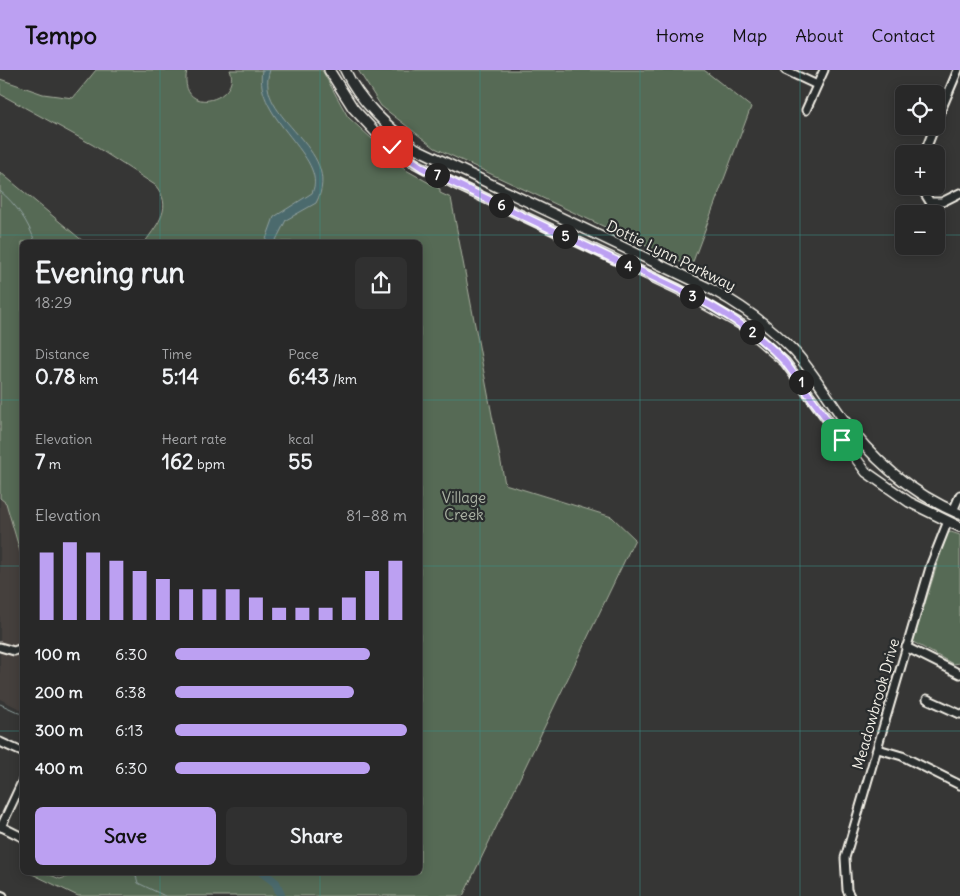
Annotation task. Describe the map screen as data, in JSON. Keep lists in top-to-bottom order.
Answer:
{
  "streets": {
    "main road": ["Dottie Lynn Parkway"],
    "street": ["Meadowbrook Drive"]
  },
  "crossings": [
    ["Dottie Lynn Parkway", "Meadowbrook Drive"]
  ],
  "parks": ["Village Creek"],
  "page": {
    "header": "Tempo",
    "nav": [
      "Home",
      "Map",
      "About",
      "Contact"
    ],
    "map_buttons": ["+", "−"],
    "pins": [
      "7",
      "6",
      "5",
      "4",
      "3",
      "2",
      "1"
    ],
    "heading": ["Evening run", "18:29"],
    "stats": [
      ["Distance", "0.78 km"],
      ["Time", "5:14"],
      ["Pace", "6:43 /km"],
      ["Elevation", "7 m"],
      ["Heart rate", "162 bpm"],
      ["kcal", "55"]
    ],
    "chart": ["Elevation", "81–88 m"],
    "list": [
      {
        "name": "100 m",
        "note": "6:30"
      },
      {
        "name": "200 m",
        "note": "6:38"
      },
      {
        "name": "300 m",
        "note": "6:13"
      },
      {
        "name": "400 m",
        "note": "6:30"
      }
    ],
    "buttons": ["Save", "Share"]
  }
}
